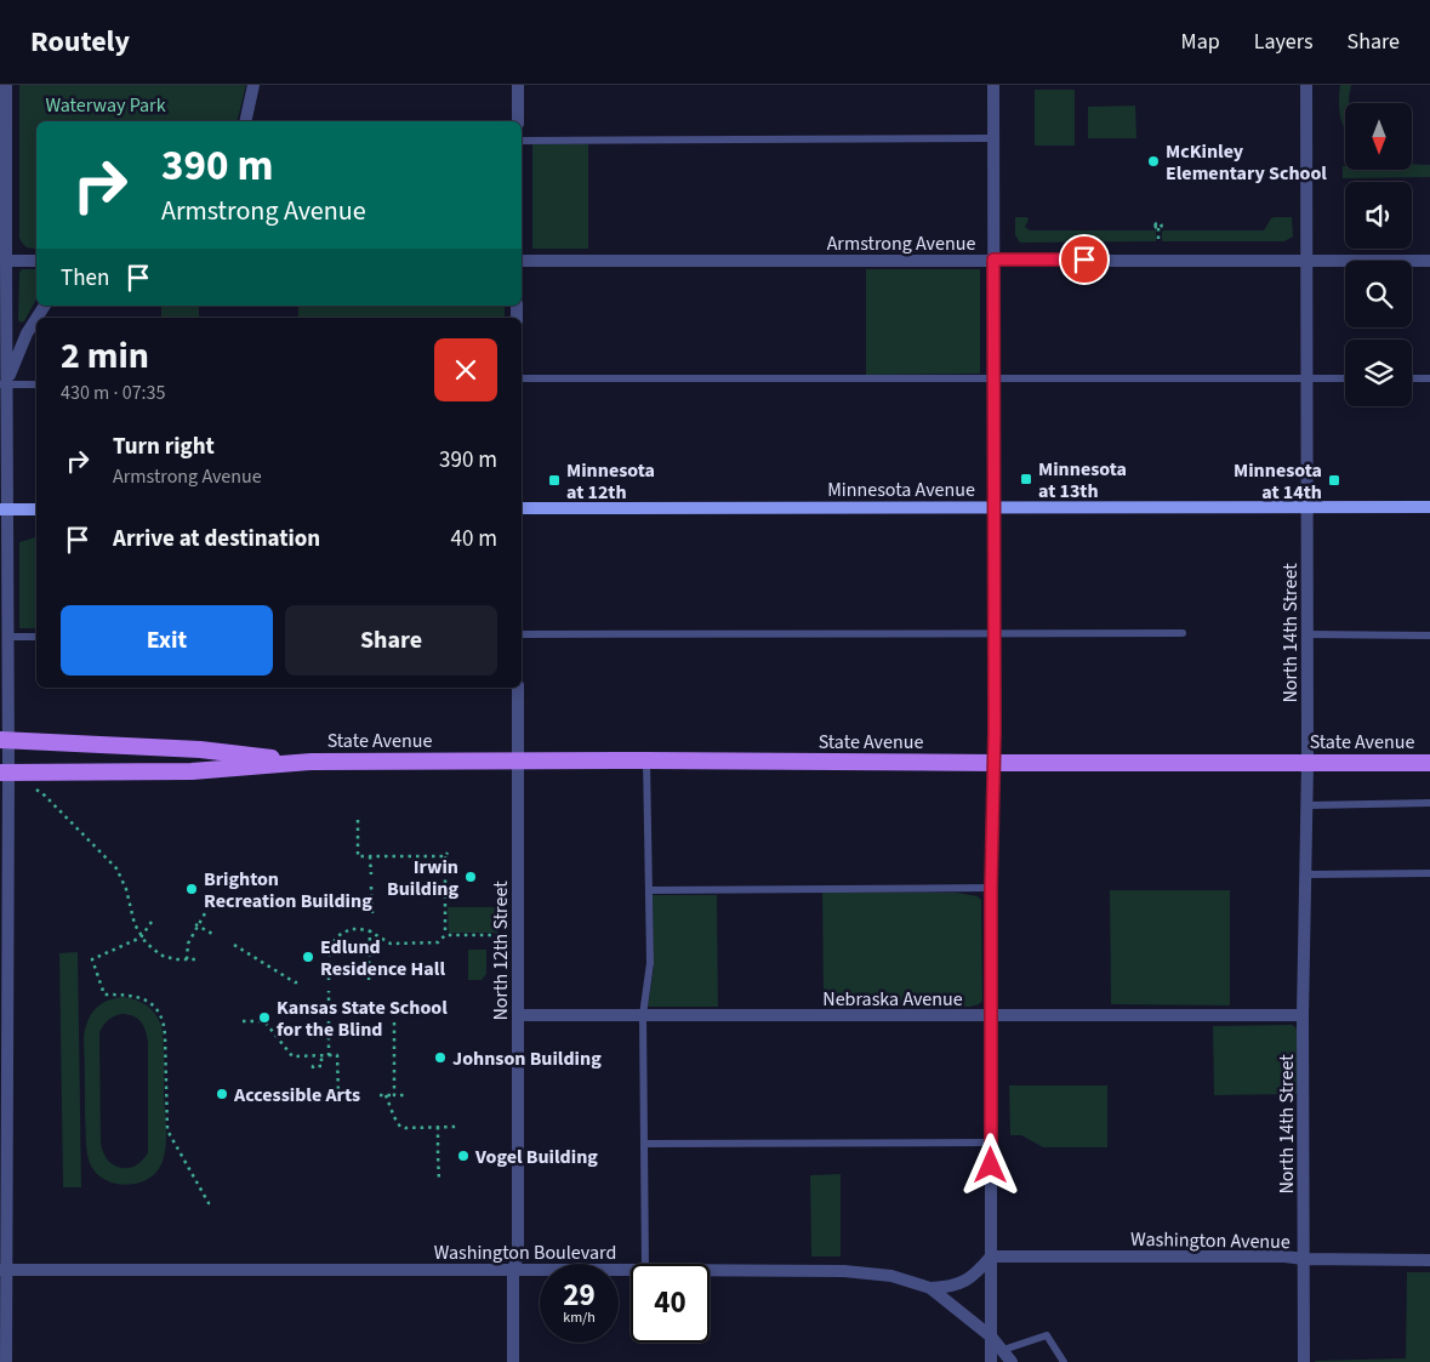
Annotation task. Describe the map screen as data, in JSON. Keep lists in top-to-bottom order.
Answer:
{
  "streets": {
    "main road": ["Minnesota Avenue", "State Avenue"],
    "street": [
      "Armstrong Avenue",
      "North 14th Street",
      "North 12th Street",
      "Nebraska Avenue",
      "Washington Avenue",
      "Washington Boulevard"
    ]
  },
  "crossings": [
    ["Armstrong Avenue", "North 14th Street"],
    ["Minnesota Avenue", "North 14th Street"],
    ["North 14th Street", "State Avenue"],
    ["North 14th Street", "Nebraska Avenue"],
    ["North 14th Street", "Washington Avenue"],
    ["State Avenue", "North 12th Street"],
    ["North 12th Street", "Nebraska Avenue"],
    ["North 12th Street", "Washington Boulevard"]
  ],
  "parks": ["Waterway Park"],
  "places": {
    "other": [
      "McKinley Elementary School",
      "Irwin Building",
      "Brighton Recreation Building",
      "Edlund Residence Hall",
      "Kansas State School for the Blind",
      "Johnson Building",
      "Accessible Arts",
      "Vogel Building"
    ],
    "transit": ["Minnesota at 13th", "Minnesota at 12th", "Minnesota at 14th"]
  },
  "north": "bottom",
  "page": {
    "header": "Routely",
    "nav": ["Map", "Layers", "Share"],
    "turn": ["390 m", "Armstrong Avenue"],
    "then": "Then",
    "heading": ["2 min", "430 m · 07:35"],
    "list": [
      {
        "name": "Turn right",
        "note": "Armstrong Avenue",
        "value": "390 m"
      },
      {
        "name": "Arrive at destination",
        "value": "40 m"
      }
    ],
    "buttons": ["Exit", "Share"],
    "speed": "29 km/h",
    "limit": "40"
  }
}
